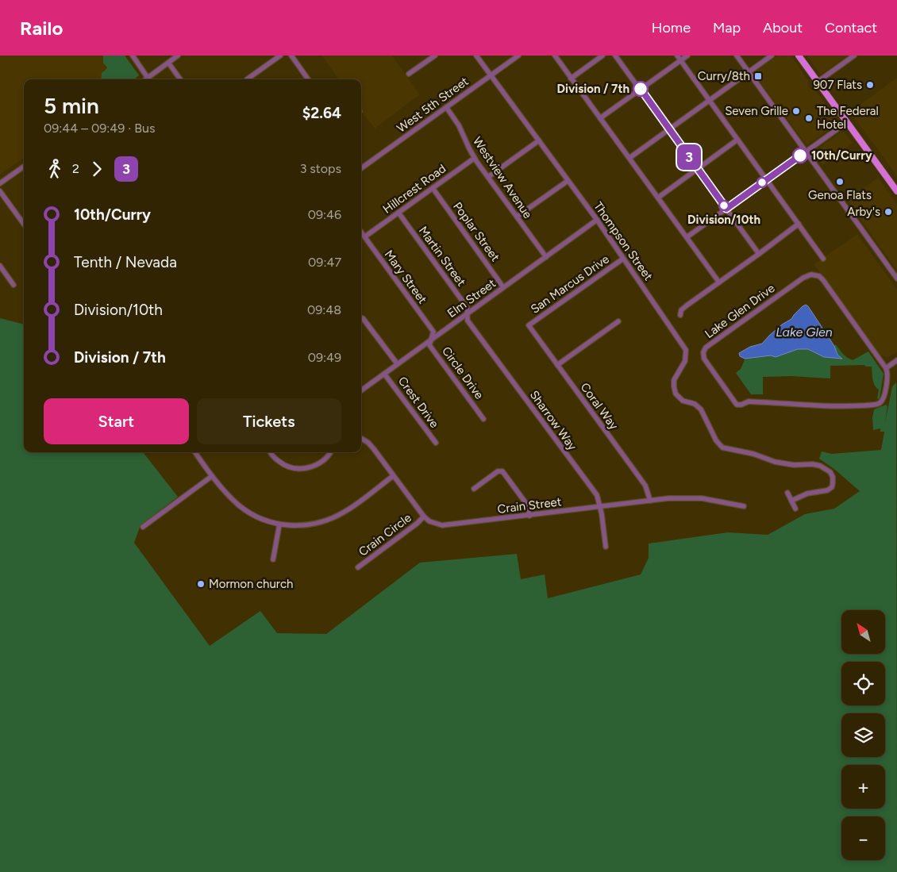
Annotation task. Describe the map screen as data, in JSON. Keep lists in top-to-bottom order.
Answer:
{
  "streets": {
    "street": [
      "West 5th Street",
      "Westview Avenue",
      "Hillcrest Road",
      "Poplar Street",
      "Thompson Street",
      "Martin Street",
      "Mary Street",
      "San Marcus Drive",
      "Elm Street",
      "Lake Glen Drive",
      "Circle Drive",
      "Crest Drive",
      "Coral Way",
      "Sharrow Way",
      "Crain Street",
      "Crain Circle"
    ]
  },
  "crossings": [
    ["West 5th Street", "Westview Avenue"],
    ["West 5th Street", "Thompson Street"],
    ["Westview Avenue", "Hillcrest Road"],
    ["Westview Avenue", "Elm Street"],
    ["Hillcrest Road", "Poplar Street"],
    ["Hillcrest Road", "Martin Street"],
    ["Hillcrest Road", "Mary Street"],
    ["Poplar Street", "Elm Street"],
    ["Thompson Street", "San Marcus Drive"],
    ["Thompson Street", "Elm Street"],
    ["Martin Street", "Elm Street"],
    ["Martin Street", "Sharrow Way"],
    ["Mary Street", "Elm Street"],
    ["Mary Street", "Circle Drive"],
    ["San Marcus Drive", "Coral Way"],
    ["Elm Street", "Circle Drive"],
    ["Elm Street", "Crest Drive"],
    ["Elm Street", "Sharrow Way"],
    ["Coral Way", "Crain Street"],
    ["Sharrow Way", "Crain Street"],
    ["Crain Street", "Crain Circle"]
  ],
  "water": ["Lake Glen"],
  "places": {
    "transit": ["Curry/8th"],
    "other": [
      "907 Flats",
      "Division / 7th",
      "Seven Grille",
      "The Federal Hotel",
      "10th/Curry",
      "Genoa Flats",
      "Division/10th",
      "Arby's",
      "Mormon church"
    ]
  },
  "lines": ["bus line 3"],
  "north": "top left",
  "page": {
    "header": "Railo",
    "nav": [
      "Home",
      "Map",
      "About",
      "Contact"
    ],
    "on_map": "3",
    "heading": ["5 min", "09:44 – 09:49 · Bus", "$2.64"],
    "legs": ["2", "3", "3 stops"],
    "list": [
      {
        "name": "10th/Curry",
        "value": "09:46"
      },
      {
        "name": "Tenth / Nevada",
        "value": "09:47"
      },
      {
        "name": "Division/10th",
        "value": "09:48"
      },
      {
        "name": "Division / 7th",
        "value": "09:49"
      }
    ],
    "buttons": ["Start", "Tickets"],
    "map_buttons": ["+", "−"]
  }
}
